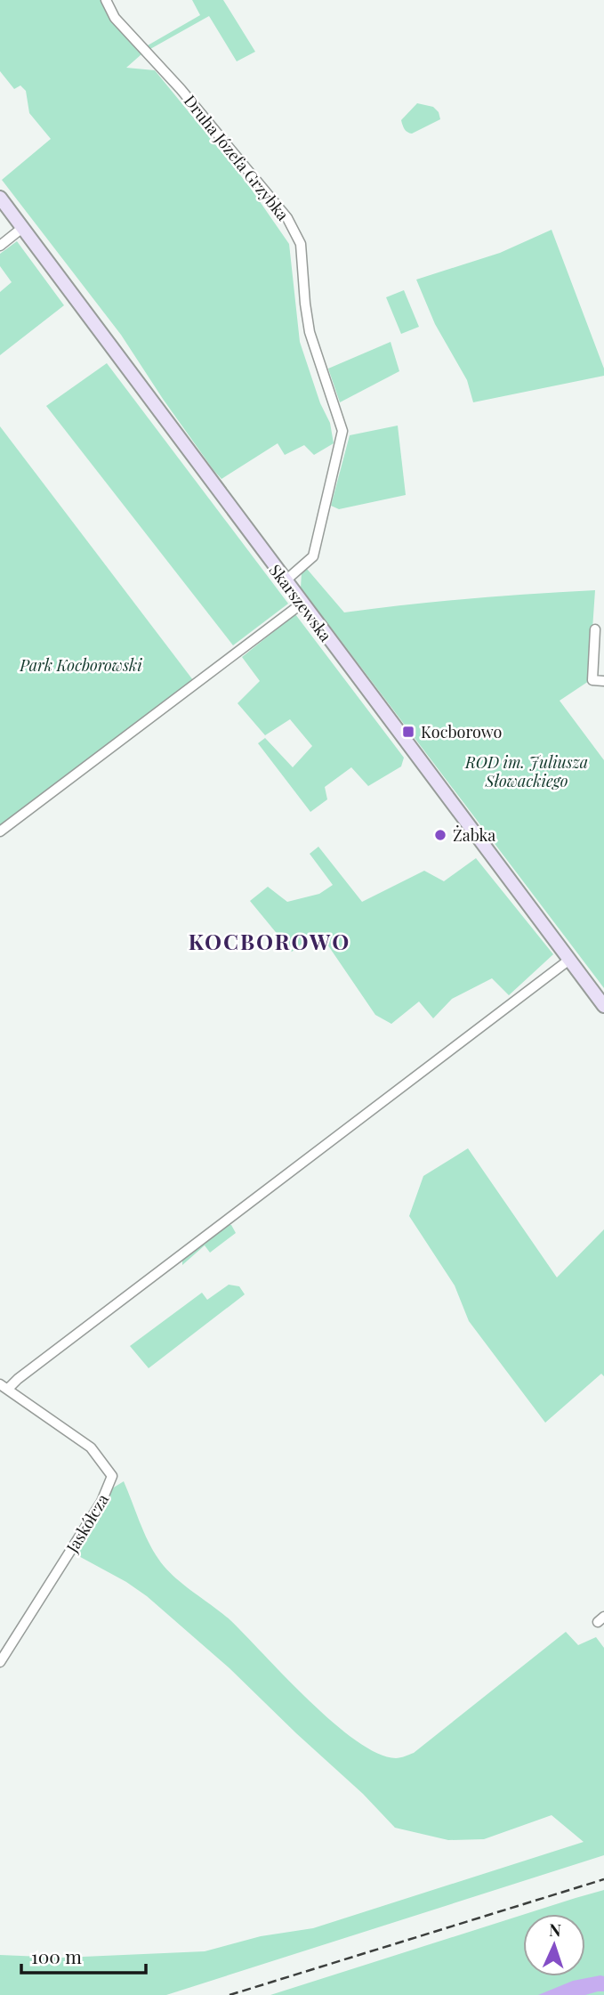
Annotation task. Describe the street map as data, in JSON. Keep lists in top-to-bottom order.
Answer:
{
  "streets": {
    "main road": ["Skarszewska"],
    "street": ["Druha Józefa Grzybka", "Jaskółcza"]
  },
  "crossings": [
    ["Druha Józefa Grzybka", "Skarszewska"]
  ],
  "districts": ["KOCBOROWO"],
  "parks": ["Park Kocborowski", "ROD im. Juliusza Słowackiego"],
  "places": {
    "transit": ["Kocborowo"],
    "other": ["Żabka"]
  },
  "scale_bar": "100 m",
  "north": "top"
}
